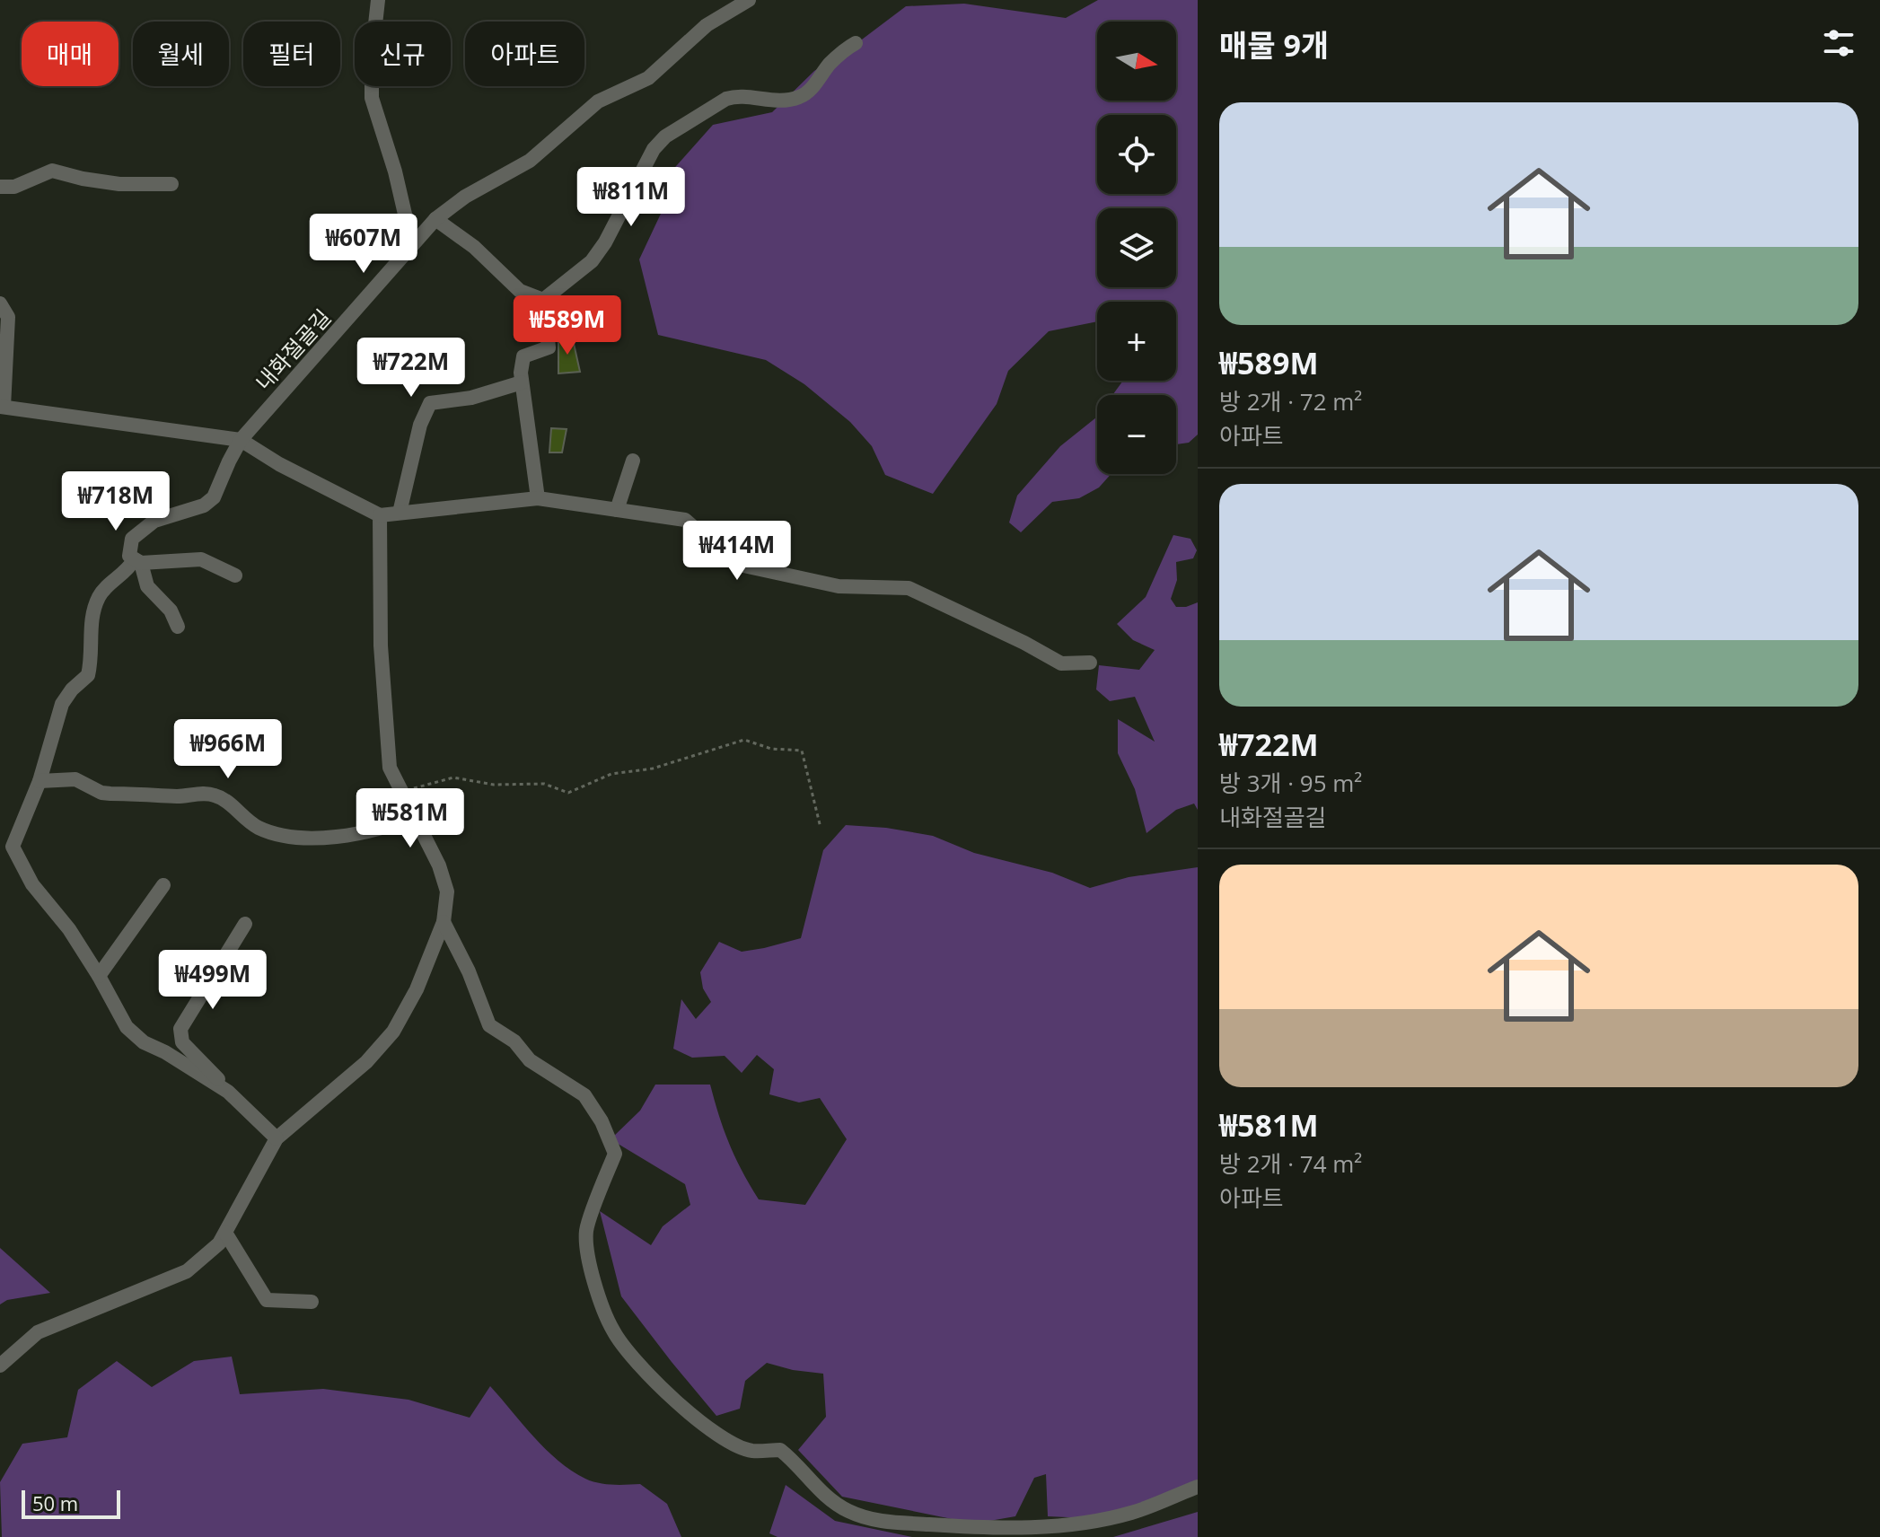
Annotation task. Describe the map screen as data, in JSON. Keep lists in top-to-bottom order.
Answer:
{
  "streets": {
    "street": ["내화절골길"]
  },
  "scale_bar": "50 m",
  "north": "right",
  "page": {
    "heading": "매물 9개",
    "map_buttons": ["+", "−"],
    "chip": [
      "매매",
      "월세",
      "필터",
      "신규",
      "아파트"
    ],
    "list": [
      {
        "name": "₩589M",
        "note": "방 2개 · 72 m² · 아파트"
      },
      {
        "name": "₩722M",
        "note": "방 3개 · 95 m² · 내화절골길"
      },
      {
        "name": "₩581M",
        "note": "방 2개 · 74 m² · 아파트"
      }
    ],
    "price": [
      "₩811M",
      "₩607M",
      "₩589M",
      "₩722M",
      "₩718M",
      "₩414M",
      "₩966M",
      "₩581M",
      "₩499M"
    ],
    "scale": "50 m"
  }
}
